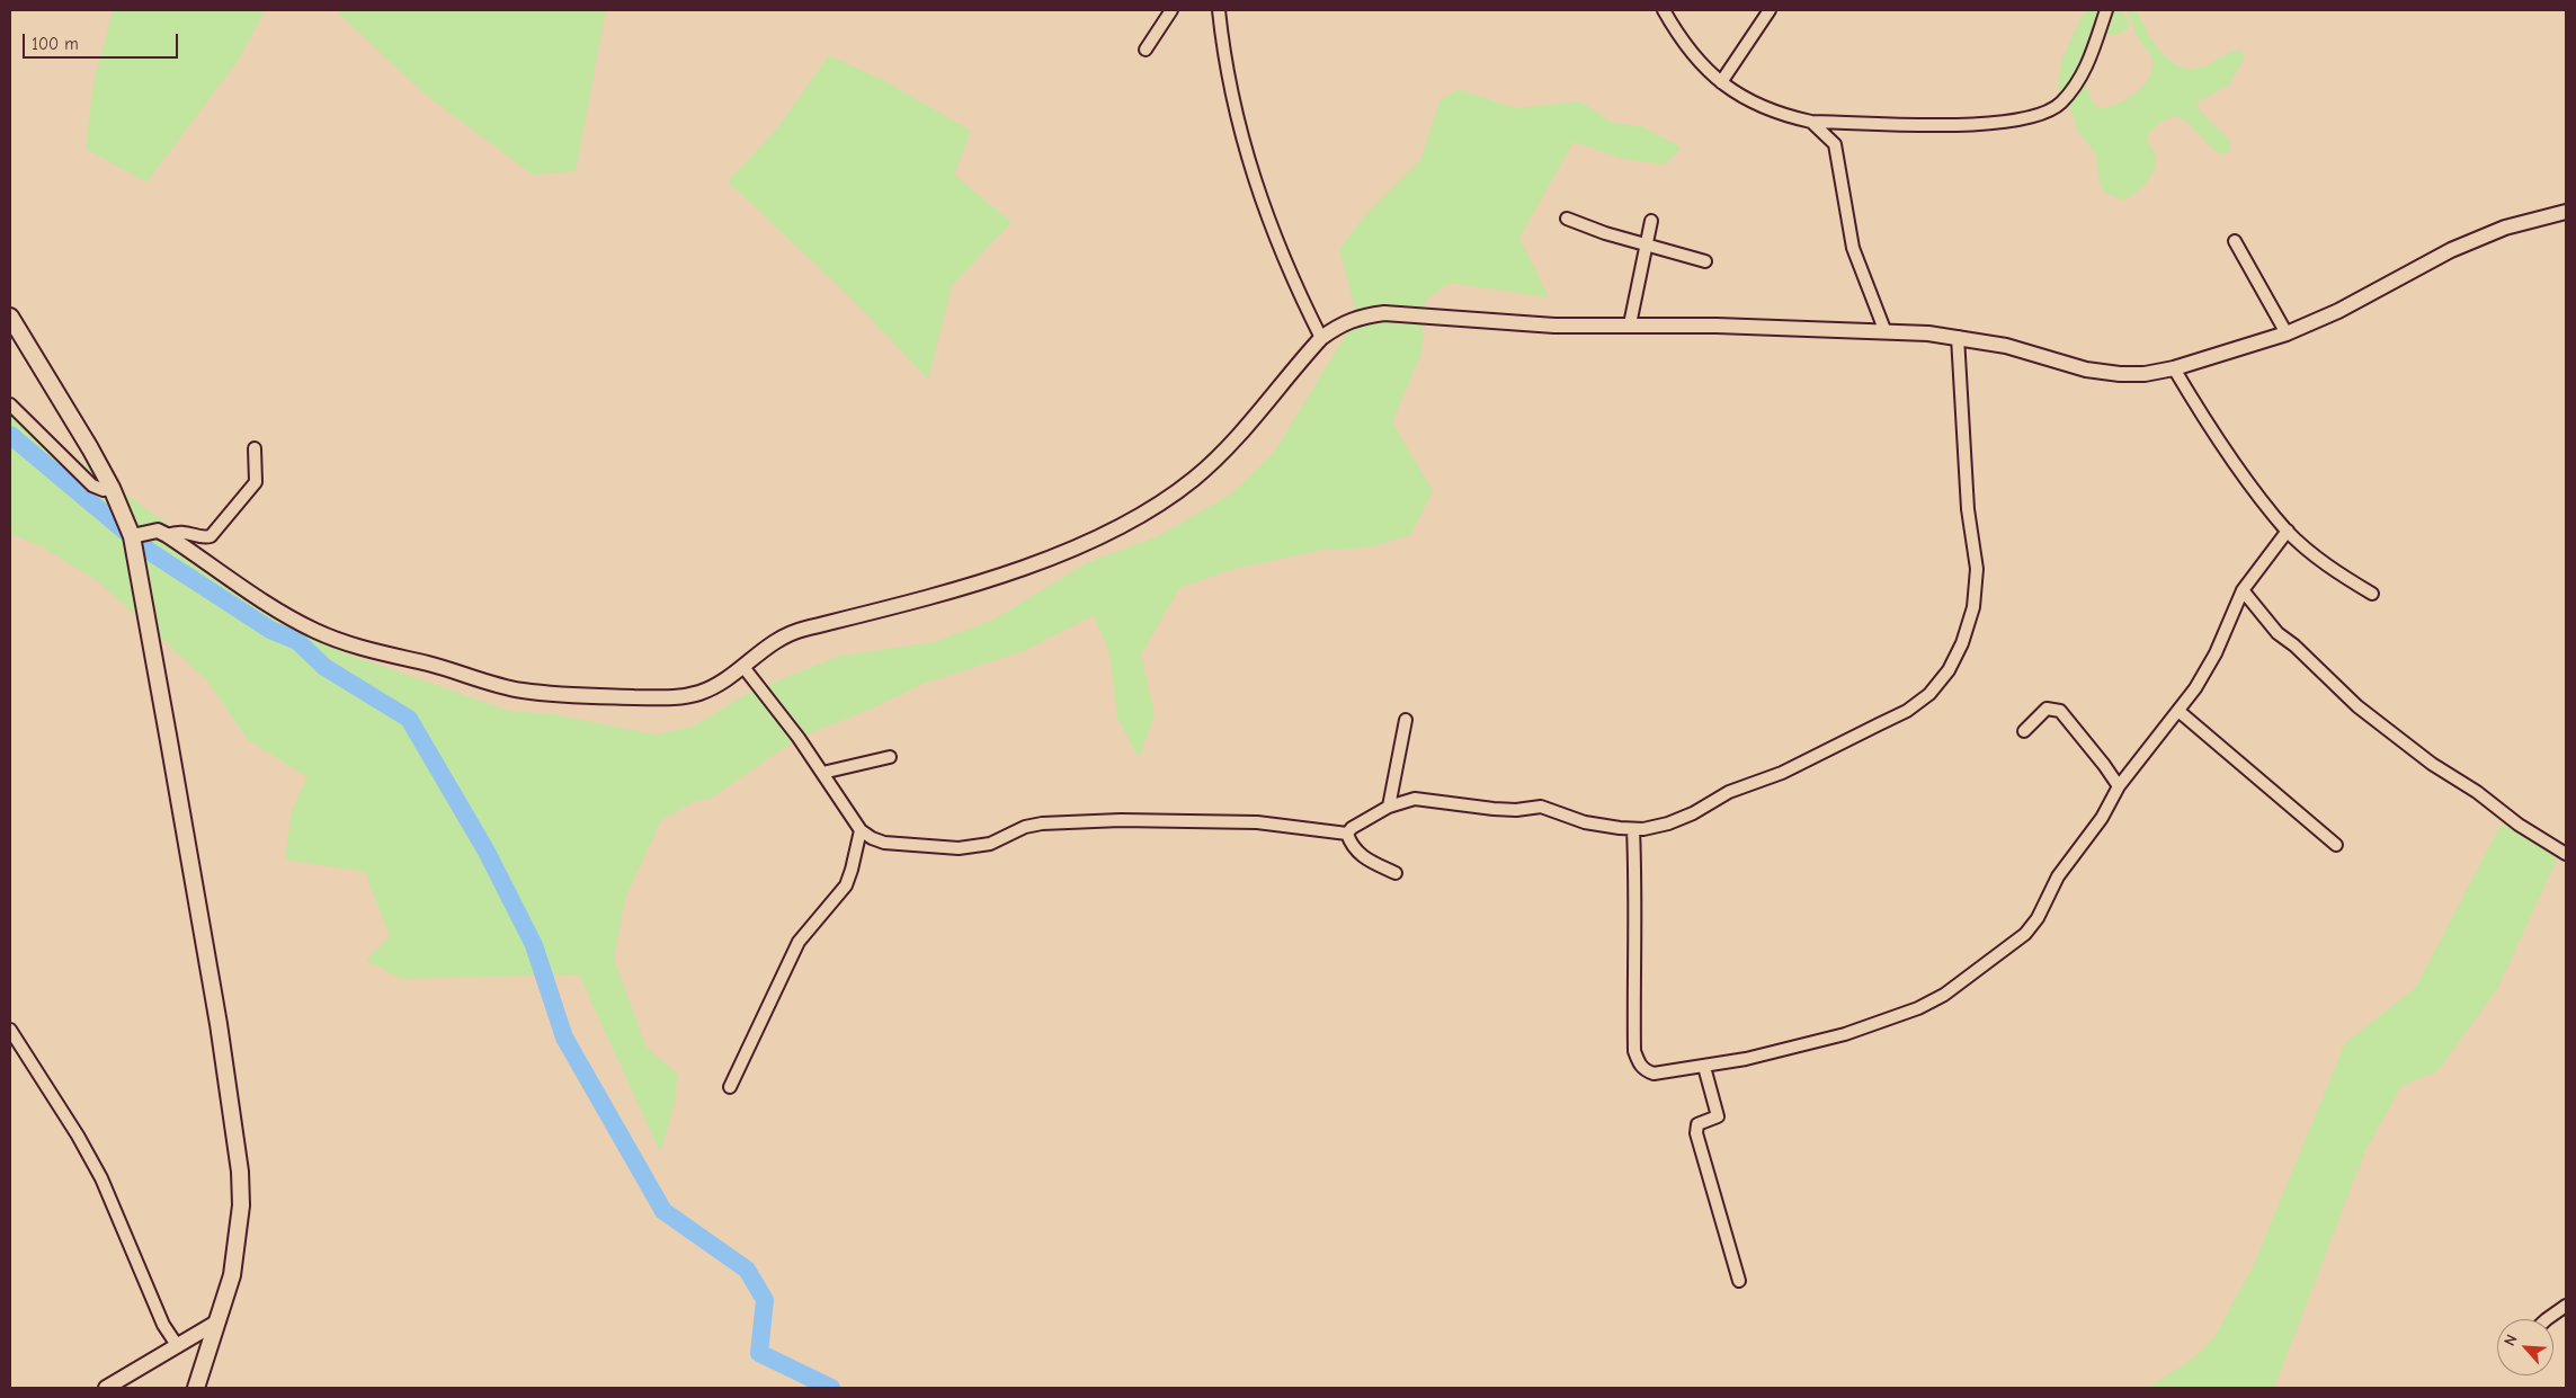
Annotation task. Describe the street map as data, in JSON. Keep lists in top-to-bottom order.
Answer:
{
  "scale_bar": "100 m",
  "north": "top left"
}
